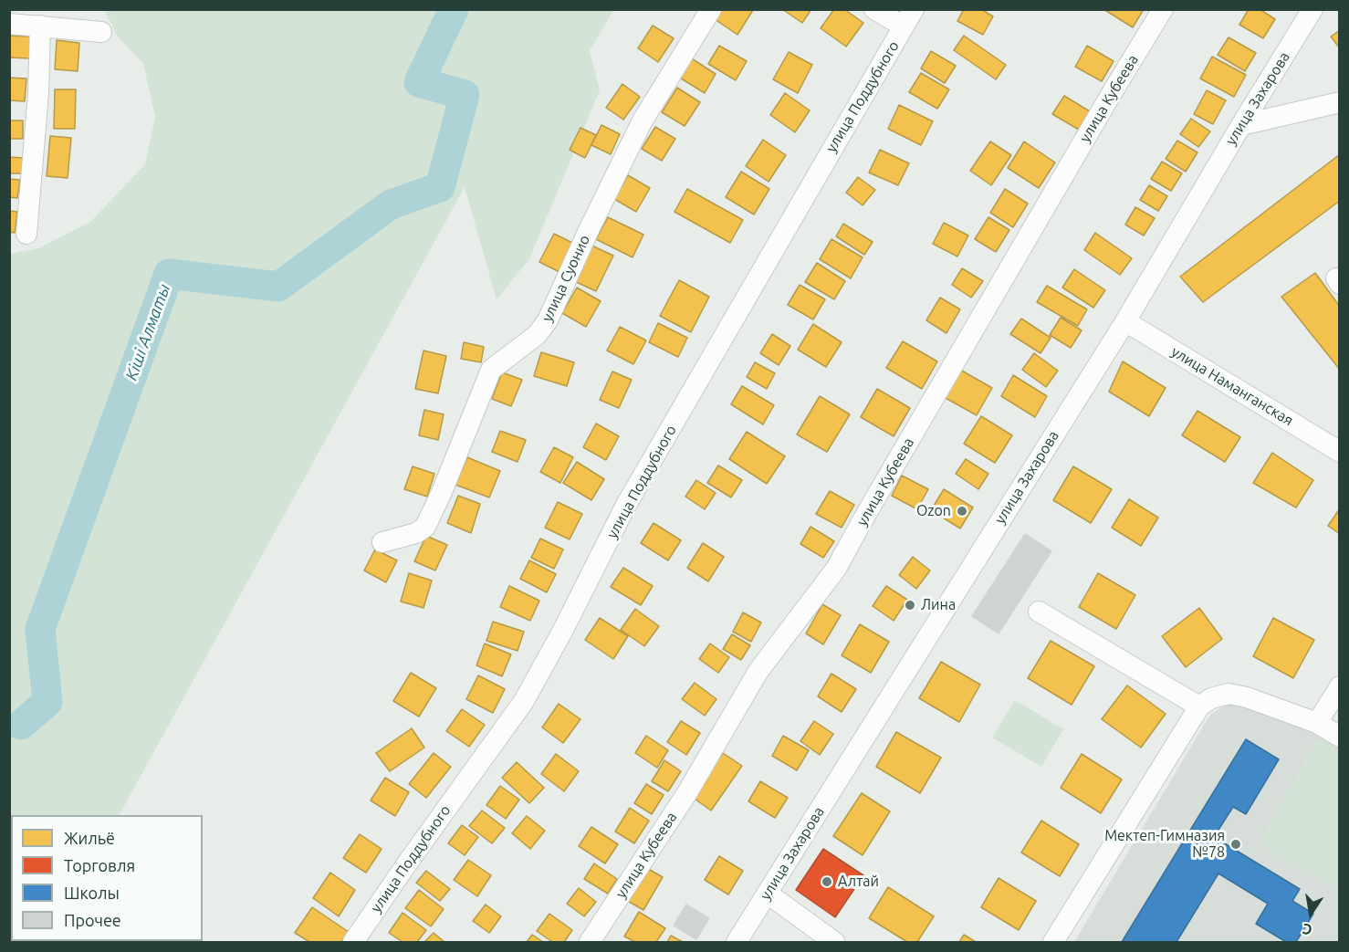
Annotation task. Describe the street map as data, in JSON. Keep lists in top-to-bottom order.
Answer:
{
  "streets": {
    "street": [
      "улица Поддубного",
      "улица Кубеева",
      "улица Захарова",
      "улица Суонио",
      "улица Наманганская"
    ]
  },
  "crossings": [
    ["улица Захарова", "улица Наманганская"]
  ],
  "water": ["Кіші Алматы"],
  "places": [
    "Ozon",
    "Лина",
    "Мектеп-Гимназия №78",
    "Алтай"
  ],
  "legend": [
    "Жильё",
    "Торговля",
    "Школы",
    "Прочее"
  ],
  "north": "bottom"
}
